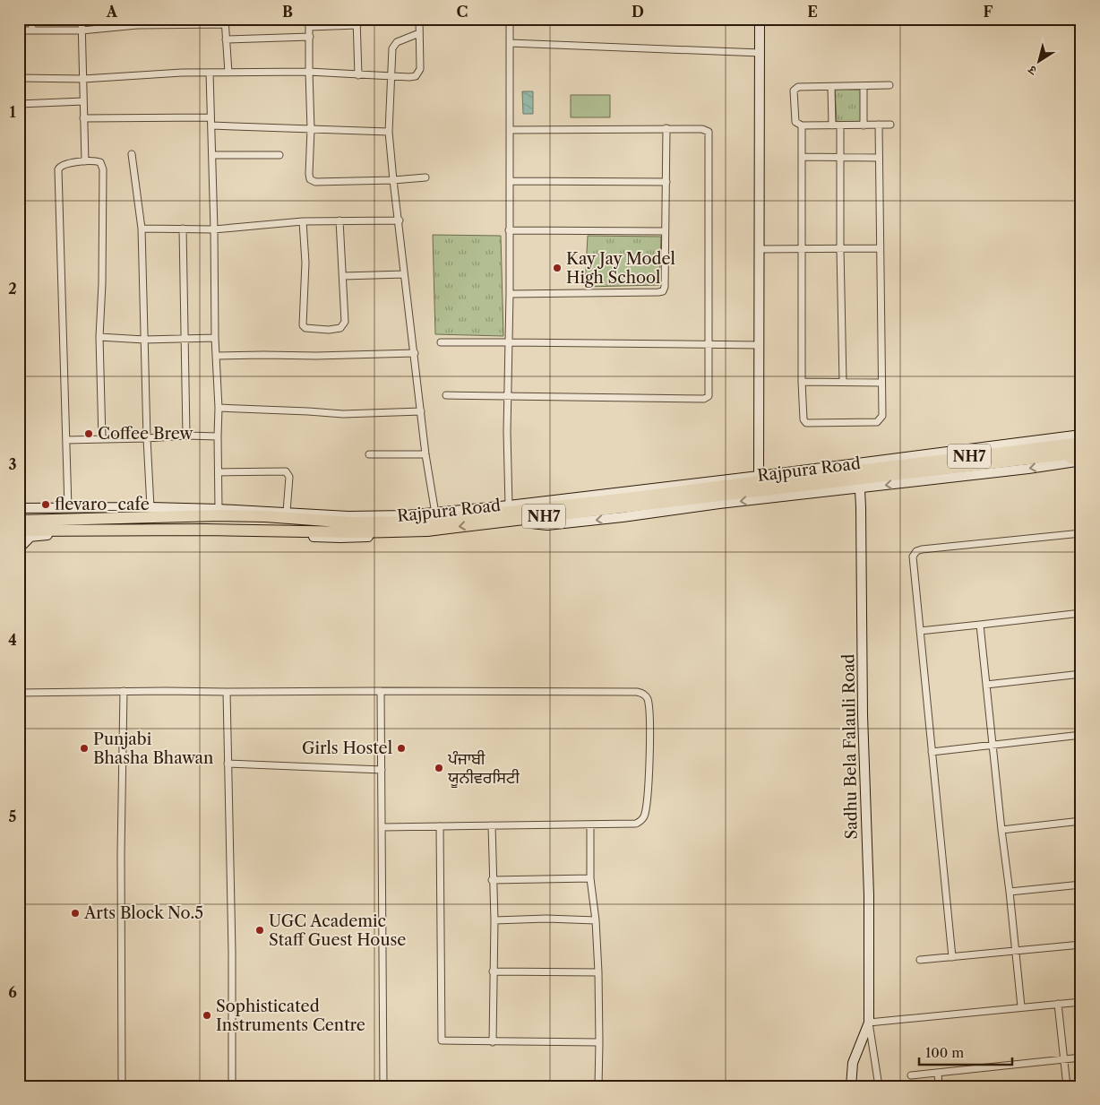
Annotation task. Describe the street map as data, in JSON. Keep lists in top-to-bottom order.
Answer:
{
  "streets": {
    "highway": ["NH7", "Rajpura Road"],
    "street": ["Sadhu Bela Falauli Road"]
  },
  "crossings": [
    ["NH7", "Rajpura Road"],
    ["NH7", "Sadhu Bela Falauli Road"],
    ["Rajpura Road", "Sadhu Bela Falauli Road"]
  ],
  "places": [
    "Kay Jay Model High School",
    "Coffee Brew",
    "flevaro_cafe",
    "Punjabi Bhasha Bhawan",
    "Girls Hostel",
    "ਪੰਜਾਬੀ ਯੂਨੀਵਰਸਿਟੀ",
    "Arts Block No.5",
    "UGC Academic Staff Guest House",
    "Sophisticated Instruments Centre"
  ],
  "scale_bar": "100 m",
  "north": "bottom left",
  "grid": {
    "columns": [
      "A",
      "B",
      "C",
      "D",
      "E",
      "F"
    ],
    "rows": [
      "1",
      "2",
      "3",
      "4",
      "5",
      "6"
    ]
  }
}
